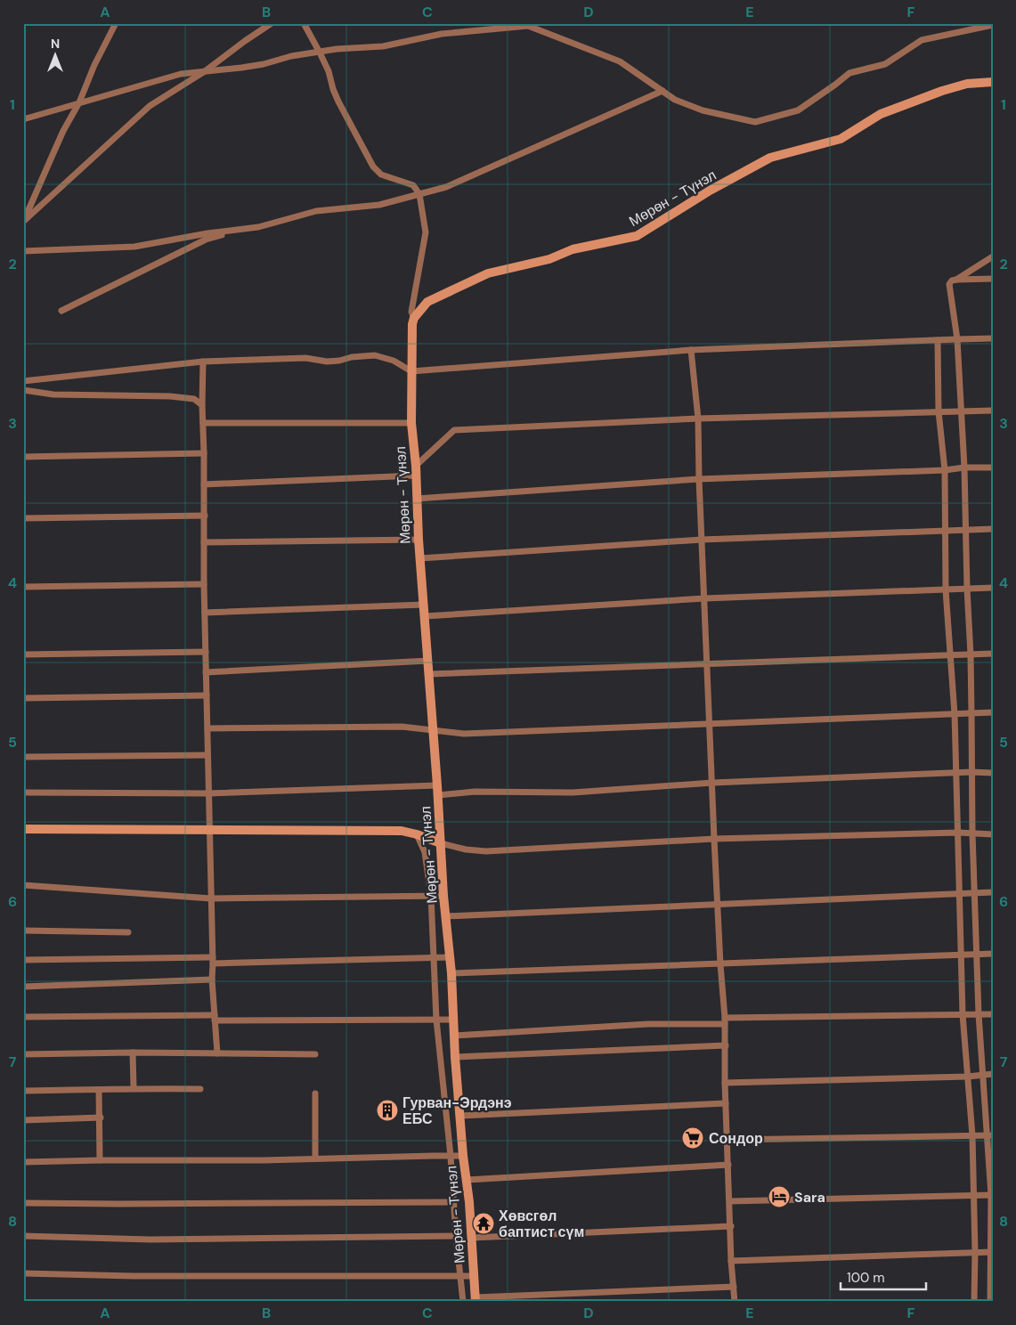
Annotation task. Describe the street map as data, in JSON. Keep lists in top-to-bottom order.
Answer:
{
  "streets": {
    "street": ["Мөрөн - Түнэл"]
  },
  "places": {
    "building": ["Гурван-Эрдэнэ ЕБС"],
    "supermarket": ["Сондор"],
    "hotel": ["Sara"],
    "temple": ["Хөвсгөл баптист сүм"]
  },
  "scale_bar": "100 m",
  "north": "top",
  "grid": {
    "columns": [
      "A",
      "B",
      "C",
      "D",
      "E",
      "F"
    ],
    "rows": [
      "1",
      "2",
      "3",
      "4",
      "5",
      "6",
      "7",
      "8"
    ]
  }
}
